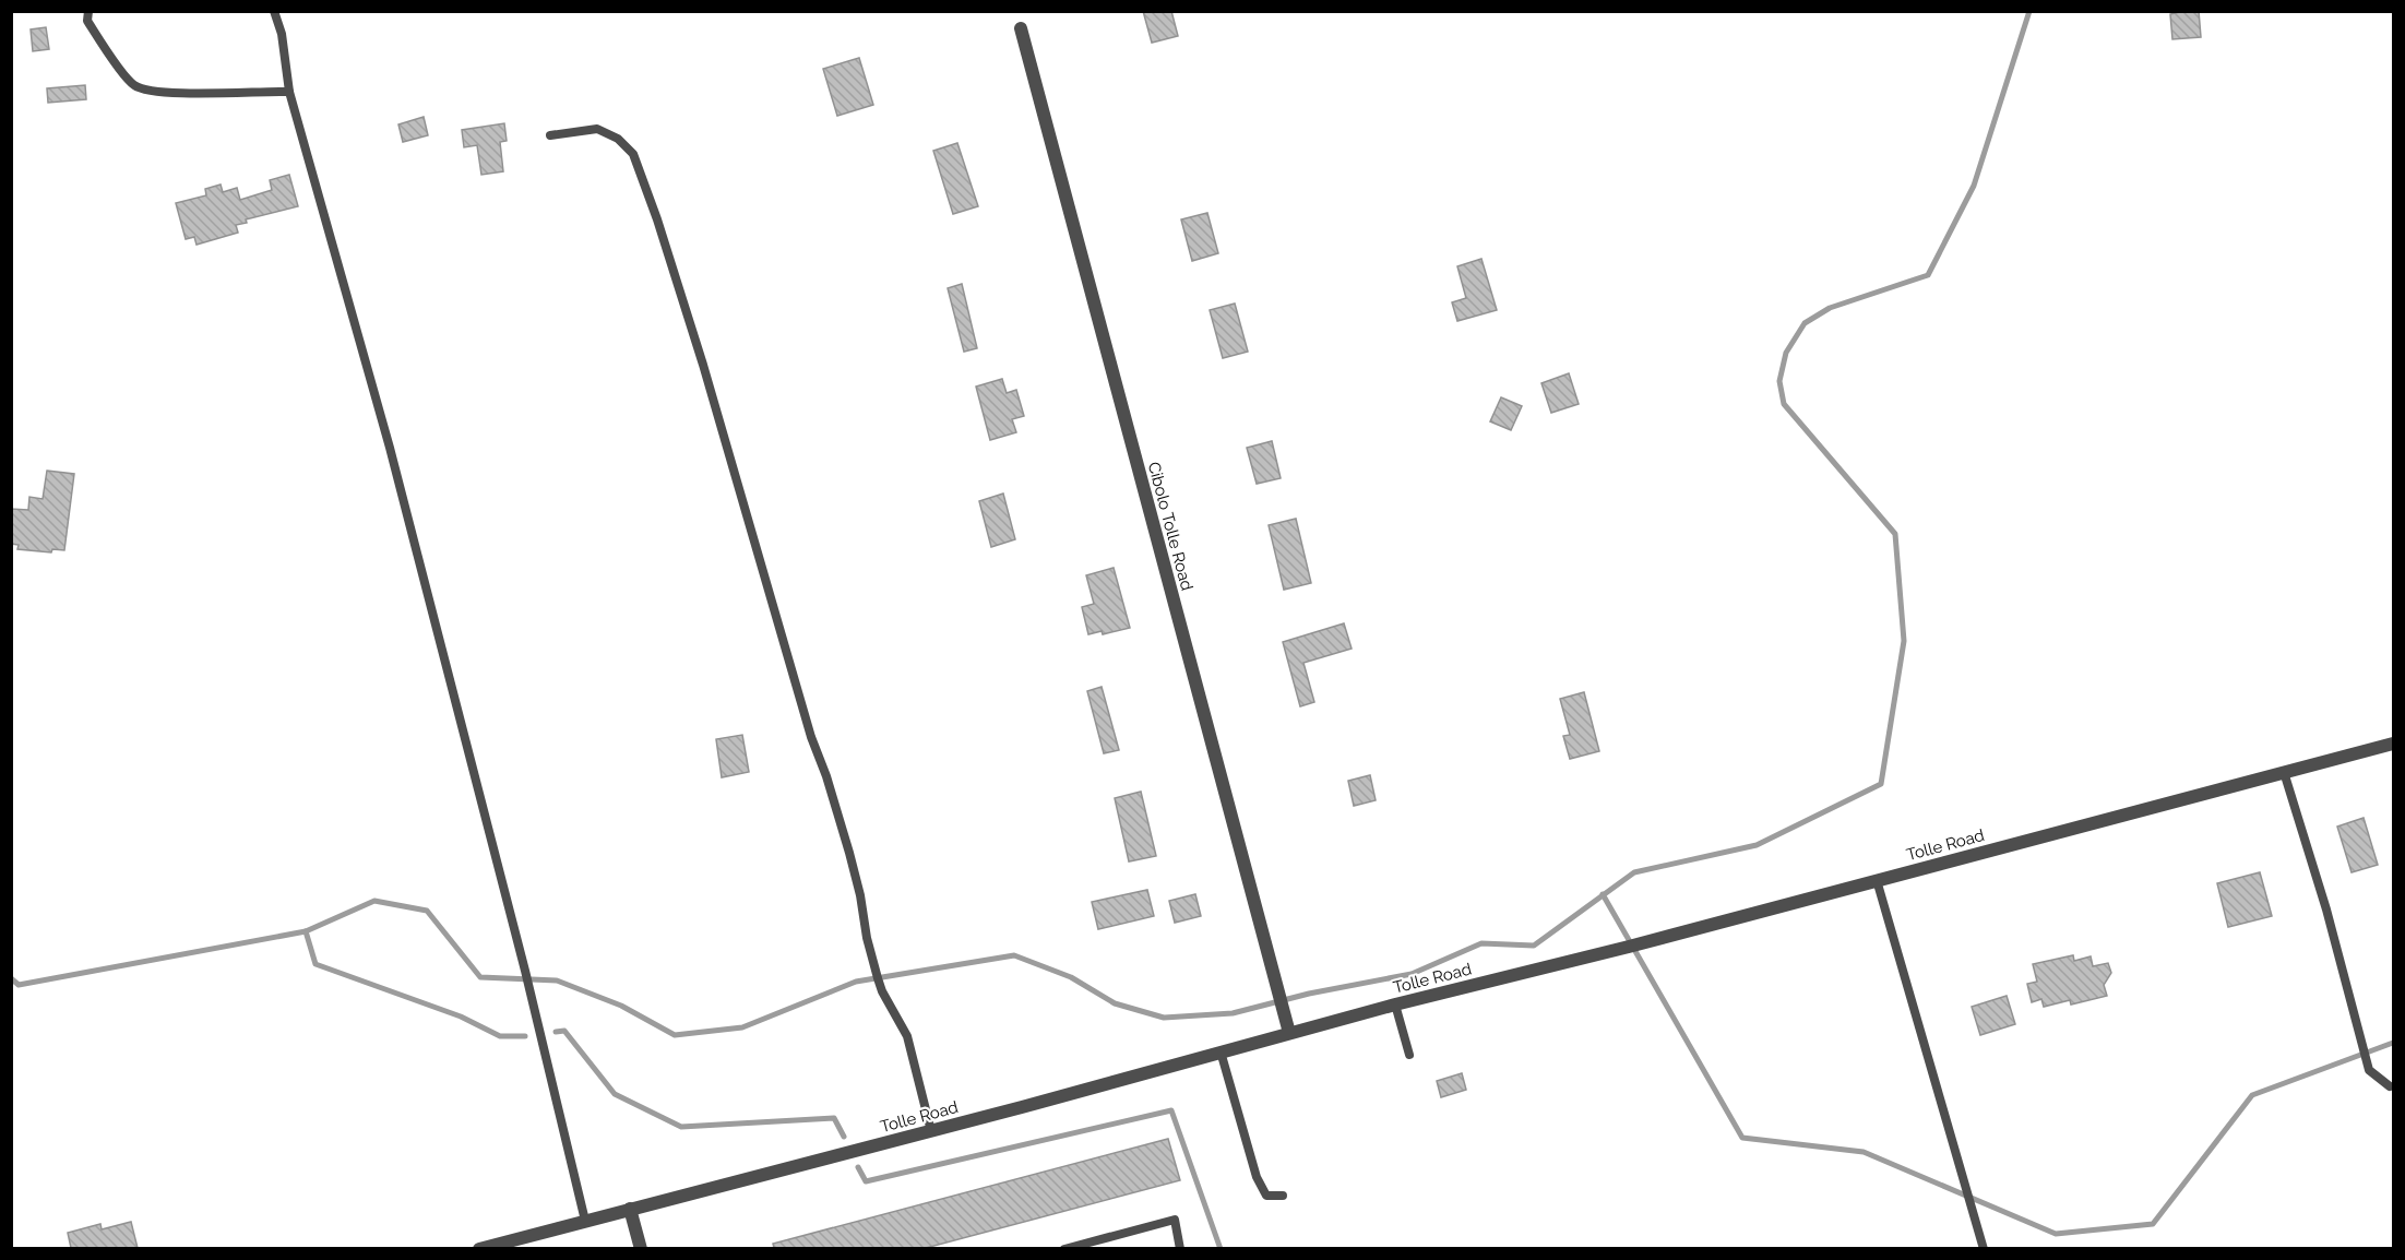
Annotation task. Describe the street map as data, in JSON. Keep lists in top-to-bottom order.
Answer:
{
  "streets": {
    "street": ["Cibolo Tolle Road", "Tolle Road"]
  },
  "crossings": [
    ["Cibolo Tolle Road", "Tolle Road"]
  ]
}
